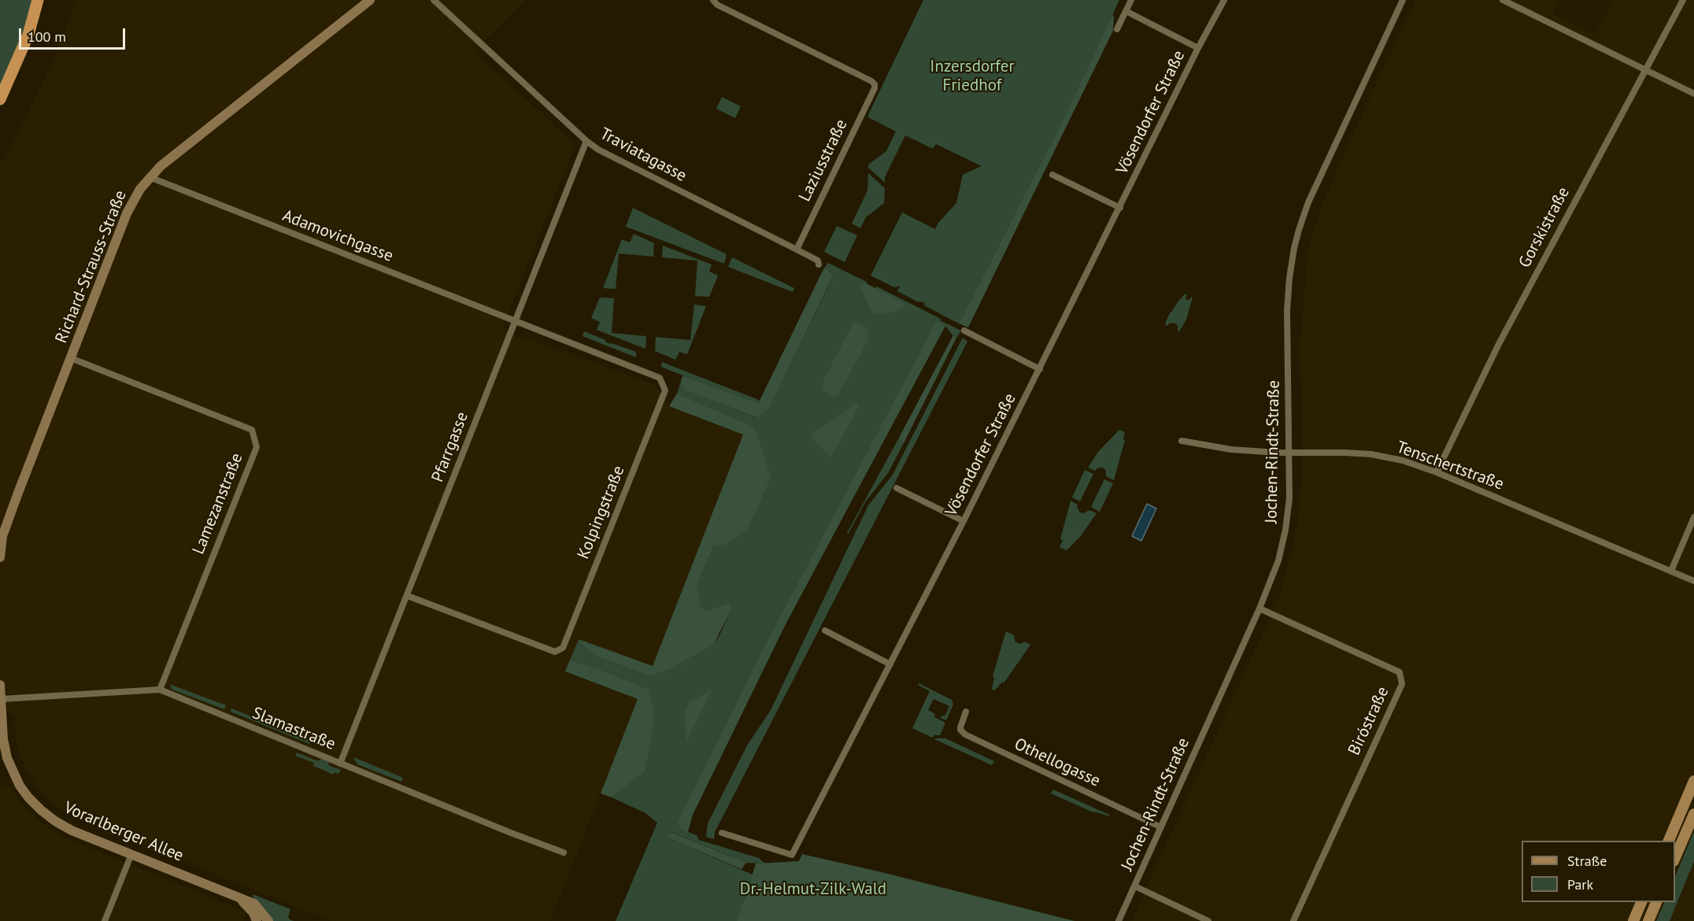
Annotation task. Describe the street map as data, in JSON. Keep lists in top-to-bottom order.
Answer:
{
  "streets": {
    "main road": ["Richard-Strauss-Straße", "Vorarlberger Allee"],
    "street": [
      "Vösendorfer Straße",
      "Traviatagasse",
      "Laziusstraße",
      "Gorskistraße",
      "Adamovichgasse",
      "Pfarrgasse",
      "Jochen-Rindt-Straße",
      "Tenschertstraße",
      "Lamezanstraße",
      "Kolpingstraße",
      "Biróstraße",
      "Slamastraße",
      "Othellogasse"
    ]
  },
  "crossings": [
    ["Traviatagasse", "Laziusstraße"],
    ["Traviatagasse", "Pfarrgasse"],
    ["Gorskistraße", "Tenschertstraße"],
    ["Adamovichgasse", "Richard-Strauss-Straße"],
    ["Adamovichgasse", "Pfarrgasse"],
    ["Adamovichgasse", "Kolpingstraße"],
    ["Richard-Strauss-Straße", "Lamezanstraße"],
    ["Pfarrgasse", "Kolpingstraße"],
    ["Pfarrgasse", "Slamastraße"],
    ["Jochen-Rindt-Straße", "Tenschertstraße"],
    ["Jochen-Rindt-Straße", "Biróstraße"],
    ["Jochen-Rindt-Straße", "Othellogasse"],
    ["Lamezanstraße", "Slamastraße"],
    ["Slamastraße", "Vorarlberger Allee"]
  ],
  "parks": ["Inzersdorfer Friedhof", "Dr.-Helmut-Zilk-Wald"],
  "legend": ["Straße", "Park"],
  "scale_bar": "100 m"
}
